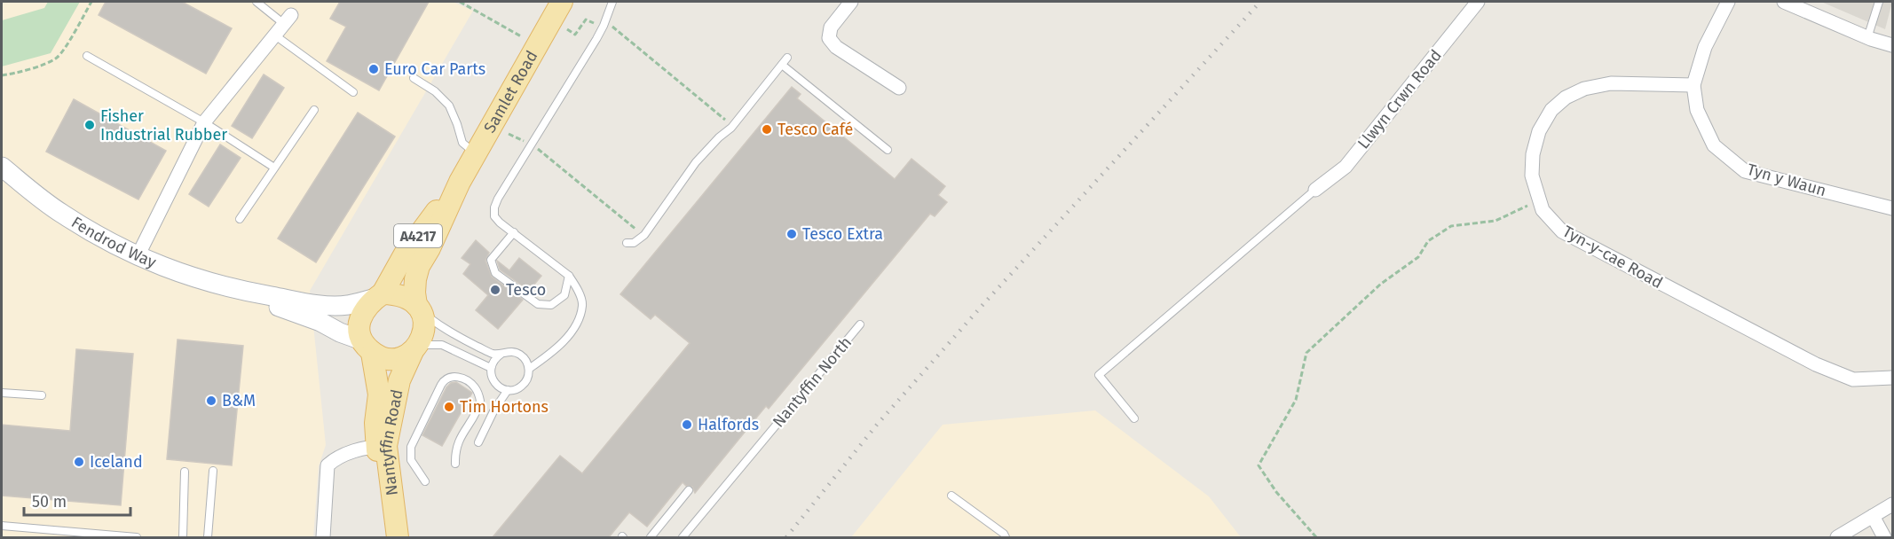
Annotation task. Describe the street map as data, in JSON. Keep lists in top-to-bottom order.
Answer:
{
  "streets": {
    "main road": ["Samlet Road", "A4217", "Nantyffin Road"],
    "street": [
      "Llwyn Crwn Road",
      "Tyn y Waun",
      "Fendrod Way",
      "Tyn-y-cae Road"
    ],
    "lane": ["Nantyffin North"]
  },
  "crossings": [
    ["Samlet Road", "Fendrod Way"],
    ["Samlet Road", "Nantyffin Road"],
    ["Tyn y Waun", "Tyn-y-cae Road"],
    ["Fendrod Way", "Nantyffin Road"]
  ],
  "places": [
    "Euro Car Parts",
    "Fisher Industrial Rubber",
    "Tesco Café",
    "Tesco Extra",
    "Tesco",
    "B&M",
    "Tim Hortons",
    "Halfords",
    "Iceland"
  ],
  "scale_bar": "50 m"
}
